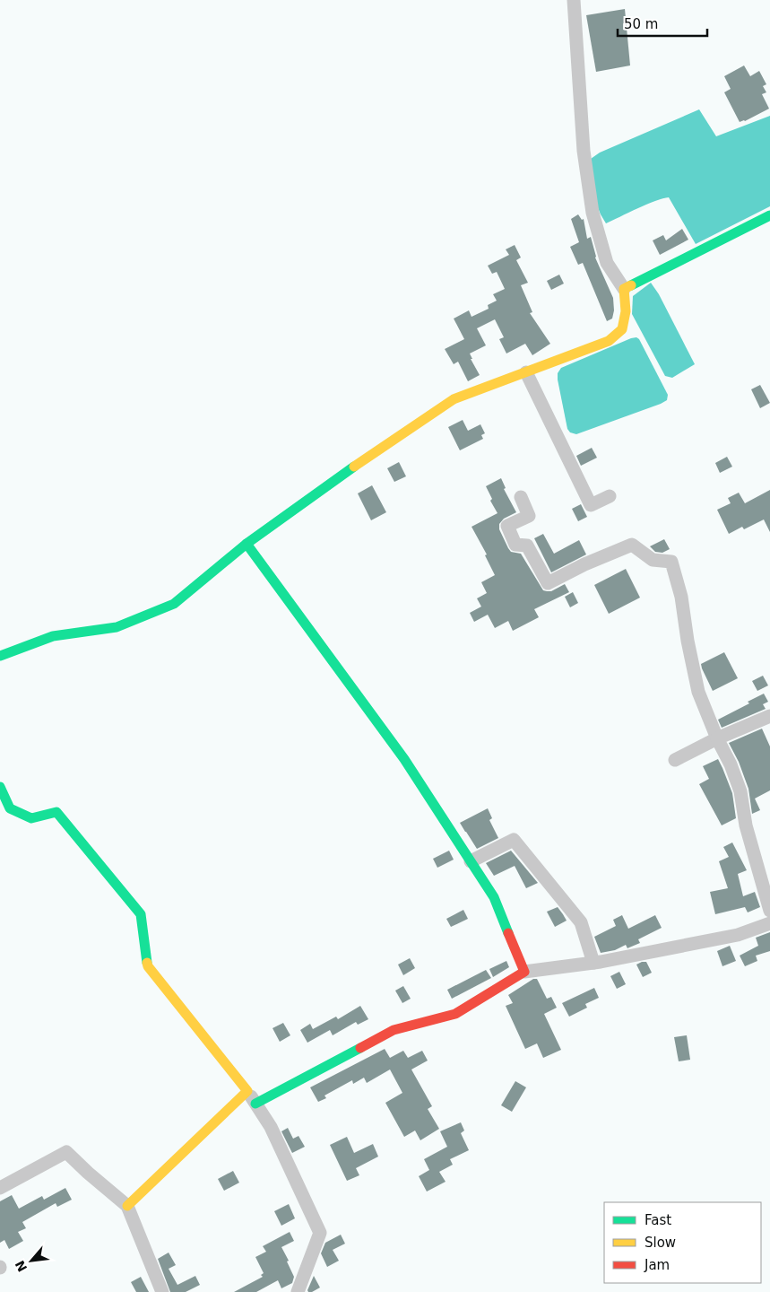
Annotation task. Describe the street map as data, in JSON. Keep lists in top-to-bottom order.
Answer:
{
  "legend": ["Fast", "Slow", "Jam"],
  "scale_bar": "50 m",
  "north": "bottom left"
}
